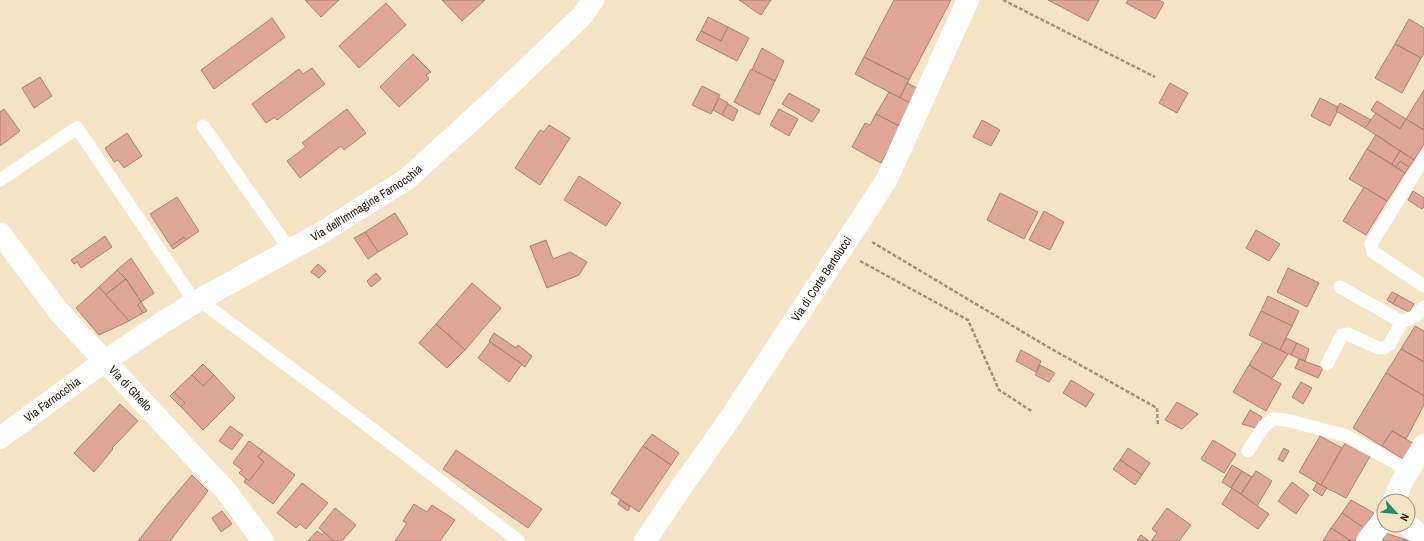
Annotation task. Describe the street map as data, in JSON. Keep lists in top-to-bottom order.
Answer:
{
  "streets": {
    "street": [
      "Via dell'Immagine Farnocchia",
      "Via di Corte Bertolucci",
      "Via di Ghello",
      "Via Farnocchia"
    ]
  },
  "crossings": [
    ["Via dell'Immagine Farnocchia", "Via di Ghello"],
    ["Via dell'Immagine Farnocchia", "Via Farnocchia"],
    ["Via di Ghello", "Via Farnocchia"]
  ],
  "north": "bottom right"
}
